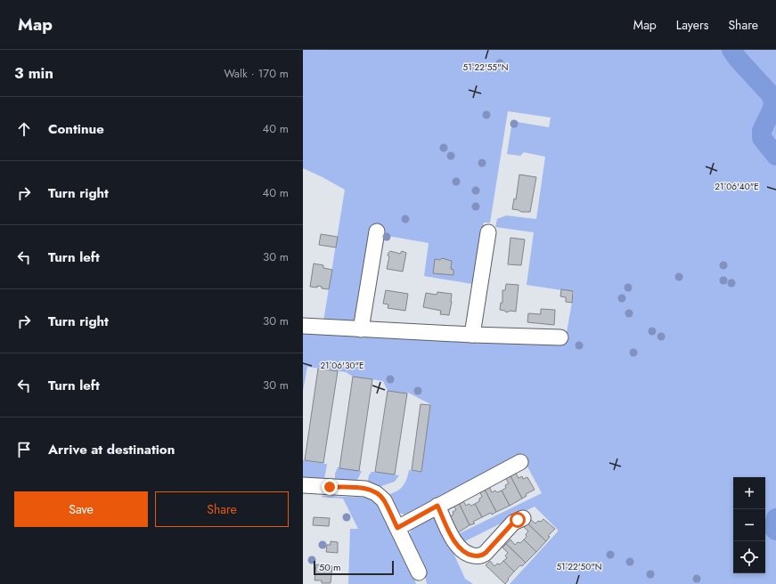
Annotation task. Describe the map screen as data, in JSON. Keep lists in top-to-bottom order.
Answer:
{
  "scale_bar": "50 m",
  "page": {
    "header": "Map",
    "nav": ["Map", "Layers", "Share"],
    "heading": ["3 min", "Walk · 170 m"],
    "list": [
      ["Continue", "40 m"],
      ["Turn right", "40 m"],
      ["Turn left", "30 m"],
      ["Turn right", "30 m"],
      ["Turn left", "30 m"],
      "Arrive at destination"
    ],
    "map_buttons": ["+", "−"],
    "buttons": ["Save", "Share"],
    "scale": "50 m"
  },
  "coordinates": [
    "51°22'55\"N",
    "21°06'40\"E",
    "21°06'30\"E",
    "51°22'50\"N"
  ]
}
